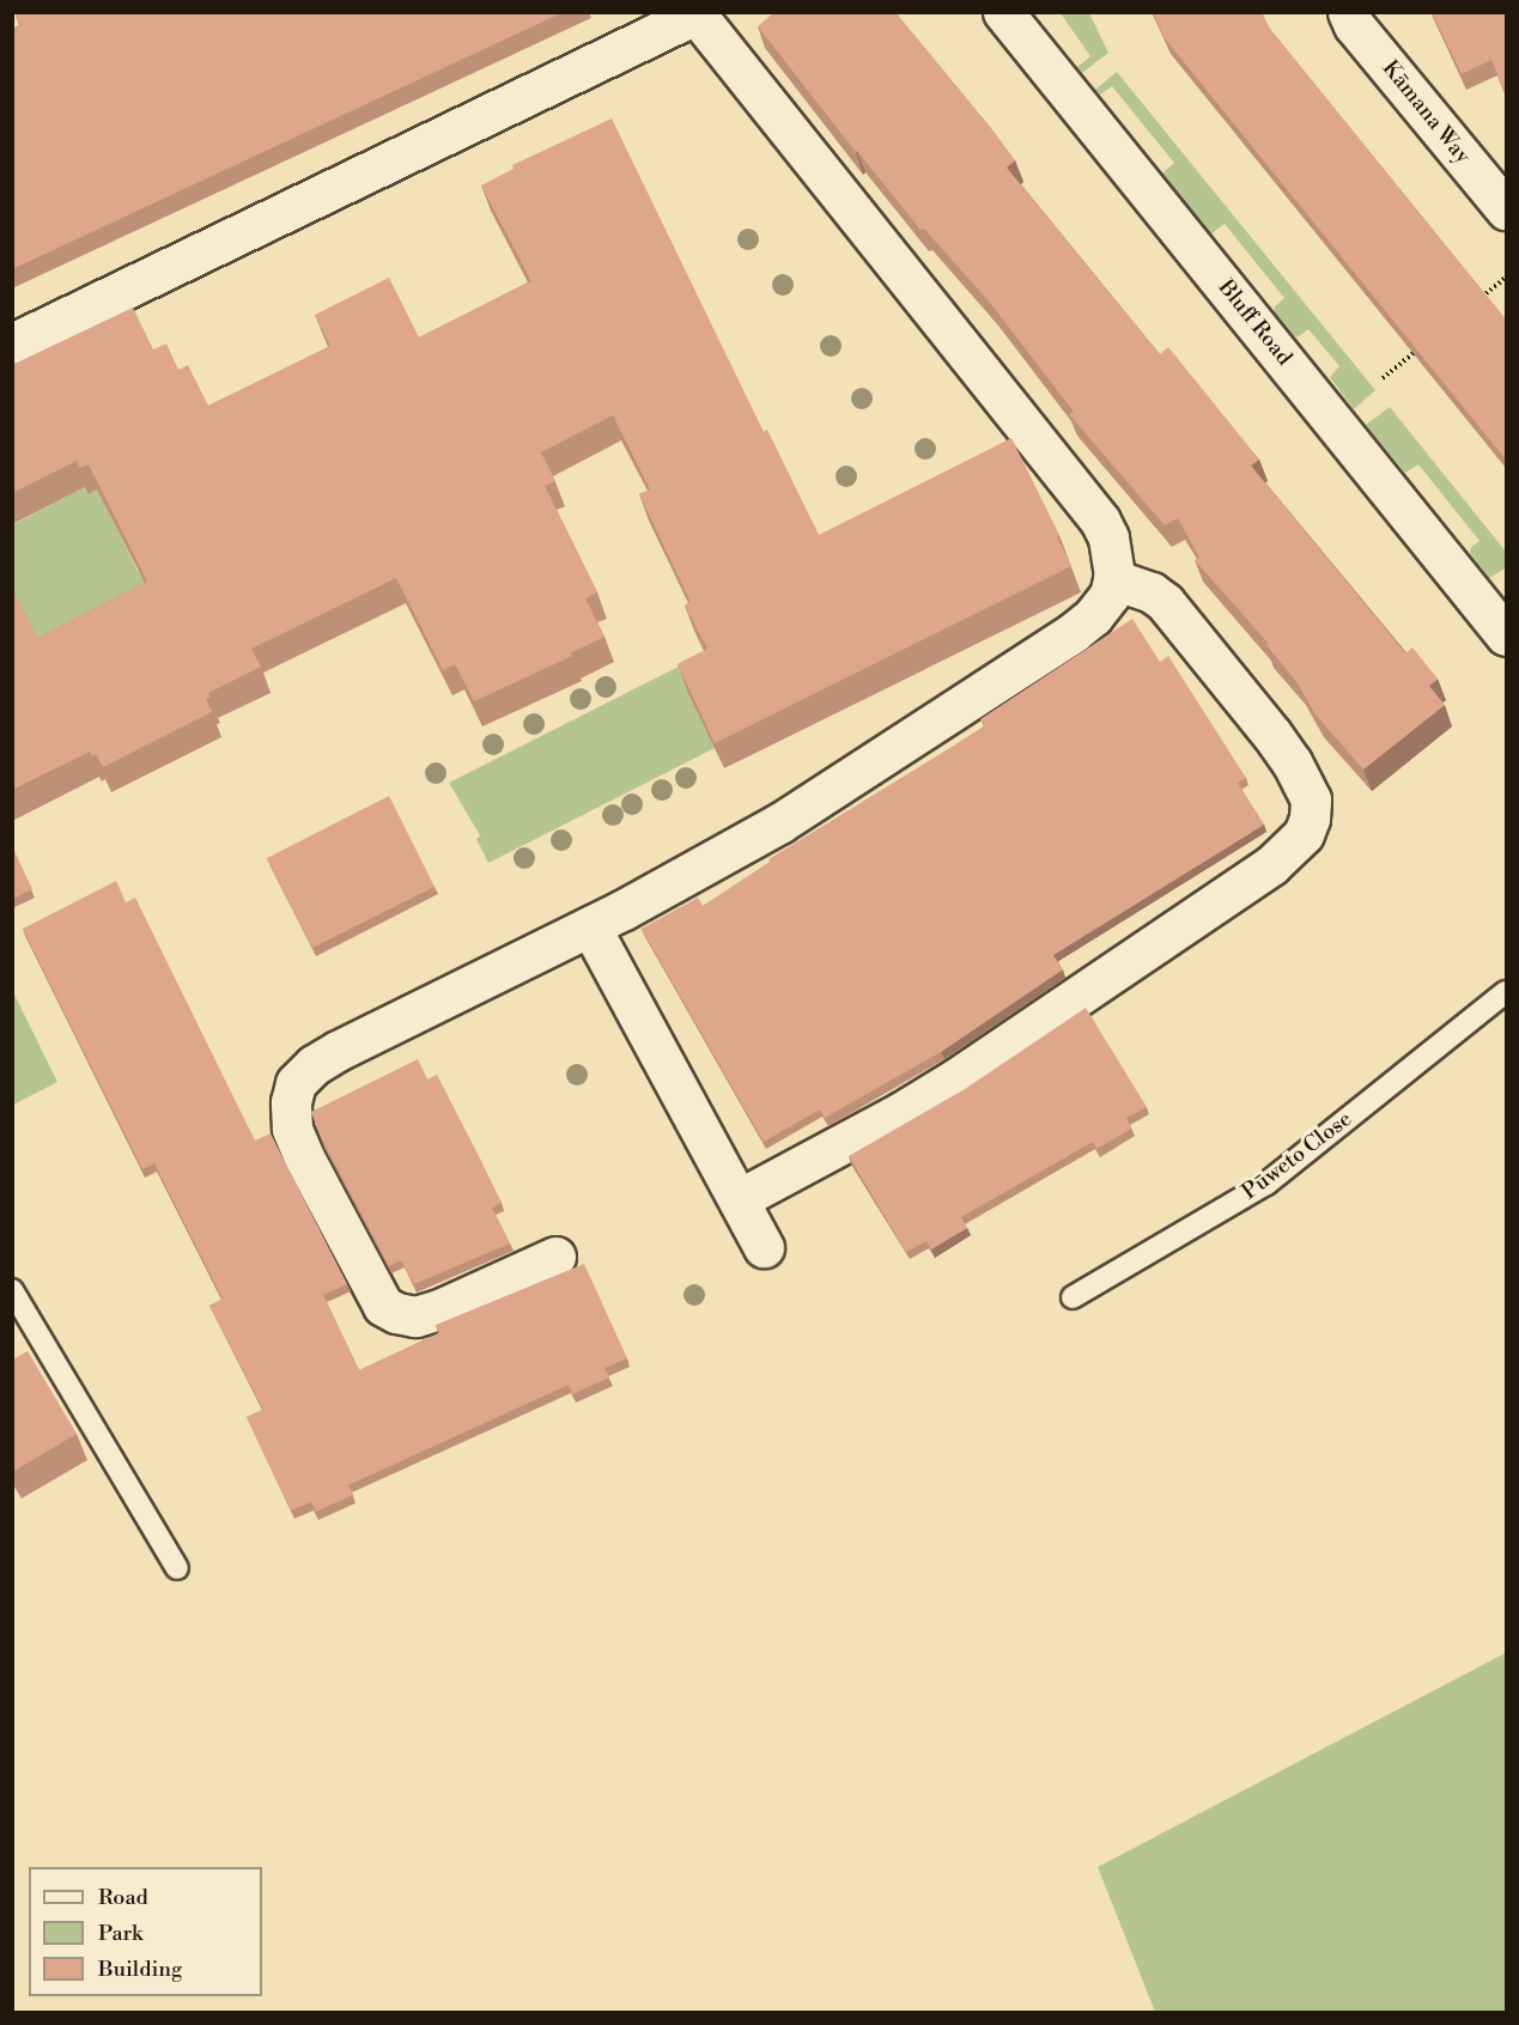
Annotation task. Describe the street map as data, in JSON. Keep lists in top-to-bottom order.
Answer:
{
  "streets": {
    "street": ["Kāmana Way", "Bluff Road"],
    "lane": ["Pūweto Close"]
  },
  "legend": ["Road", "Park", "Building"]
}
